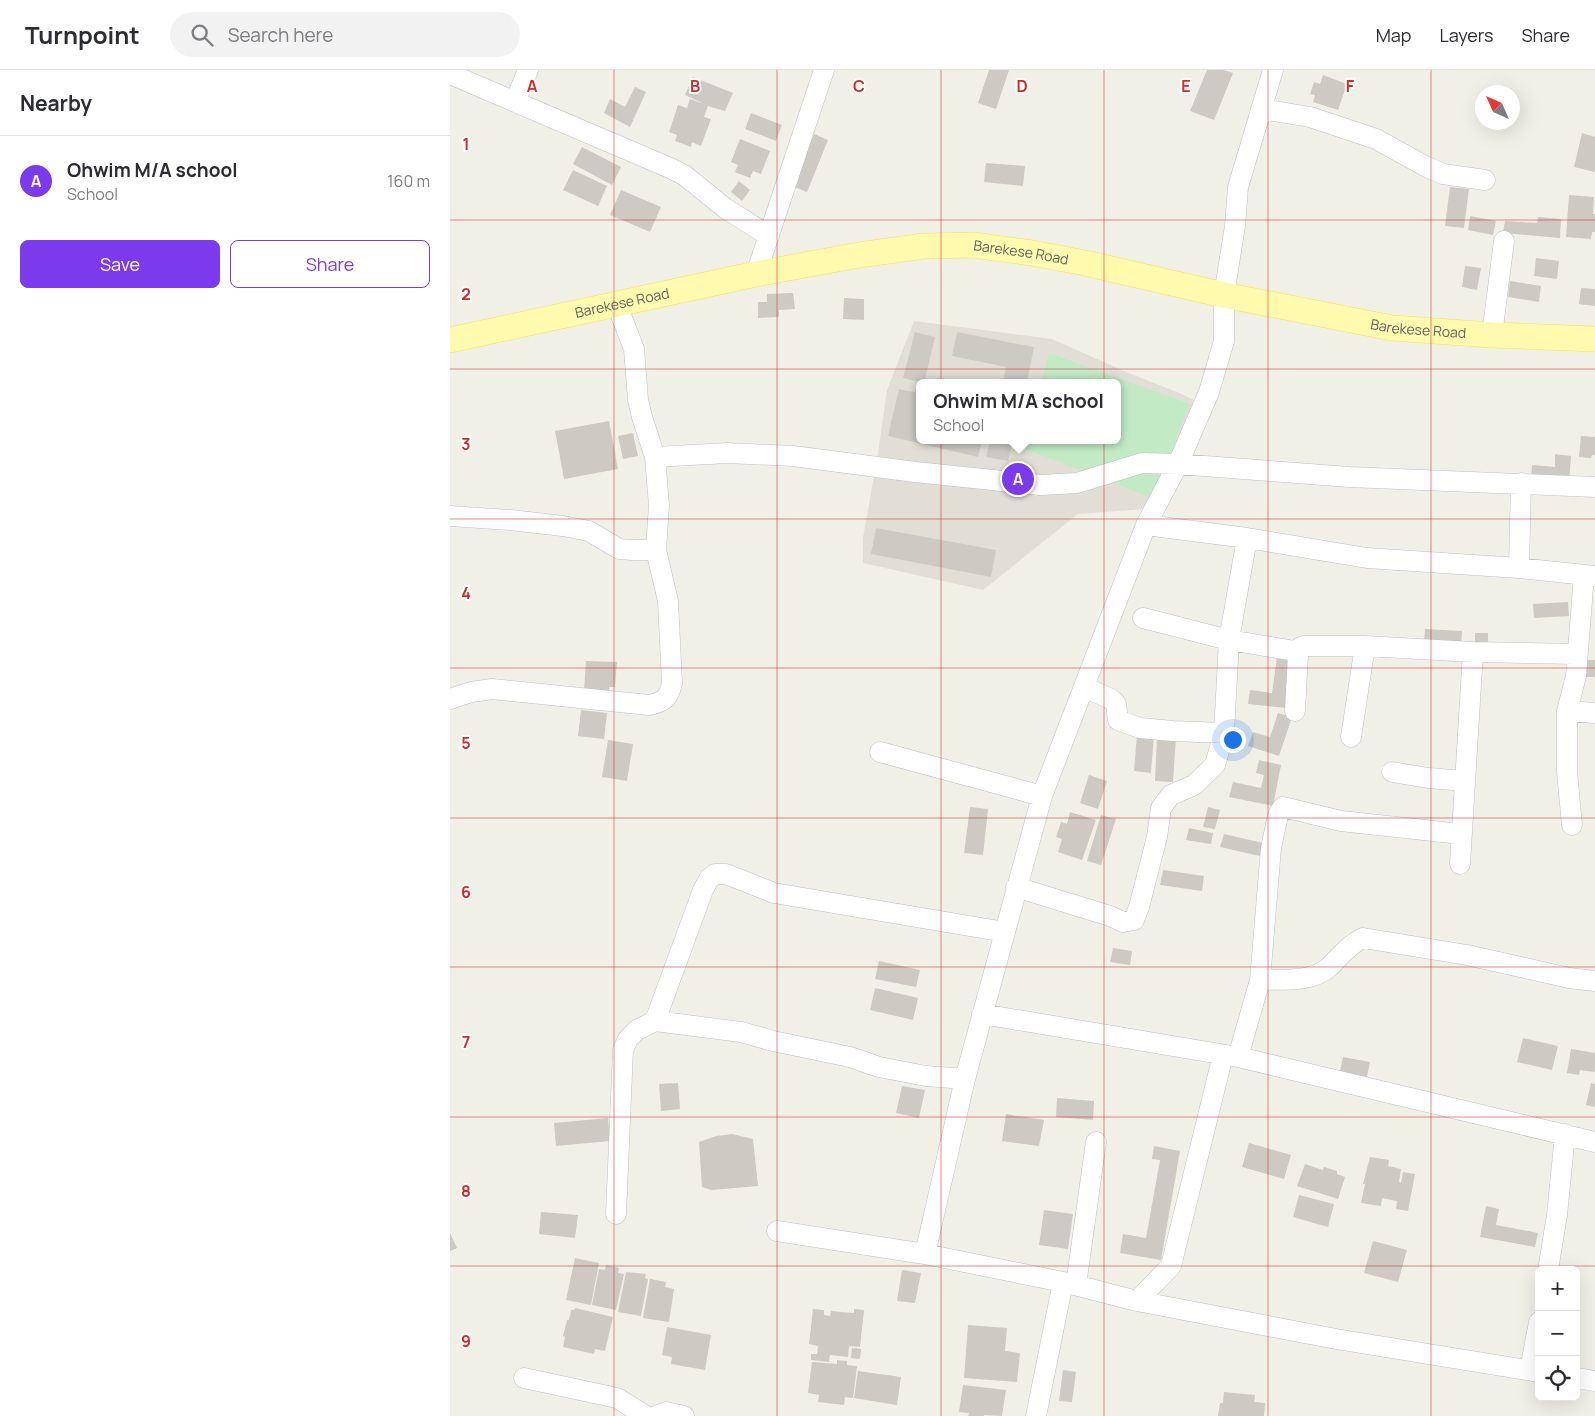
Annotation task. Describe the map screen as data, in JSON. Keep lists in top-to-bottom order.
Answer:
{
  "streets": {
    "main road": ["Barekese Road"]
  },
  "north": "top left",
  "page": {
    "header": "Turnpoint",
    "search": "Search here",
    "nav": ["Map", "Layers", "Share"],
    "heading": "Nearby",
    "list": [
      {
        "mark": "A",
        "name": "Ohwim M/A school",
        "note": "School",
        "value": "160 m"
      }
    ],
    "buttons": ["Save", "Share"],
    "popup": ["Ohwim M/A school", "School"],
    "pins": "A",
    "map_buttons": ["+", "−"]
  },
  "grid": {
    "columns": [
      "A",
      "B",
      "C",
      "D",
      "E",
      "F"
    ],
    "rows": [
      "1",
      "2",
      "3",
      "4",
      "5",
      "6",
      "7",
      "8",
      "9"
    ]
  }
}
